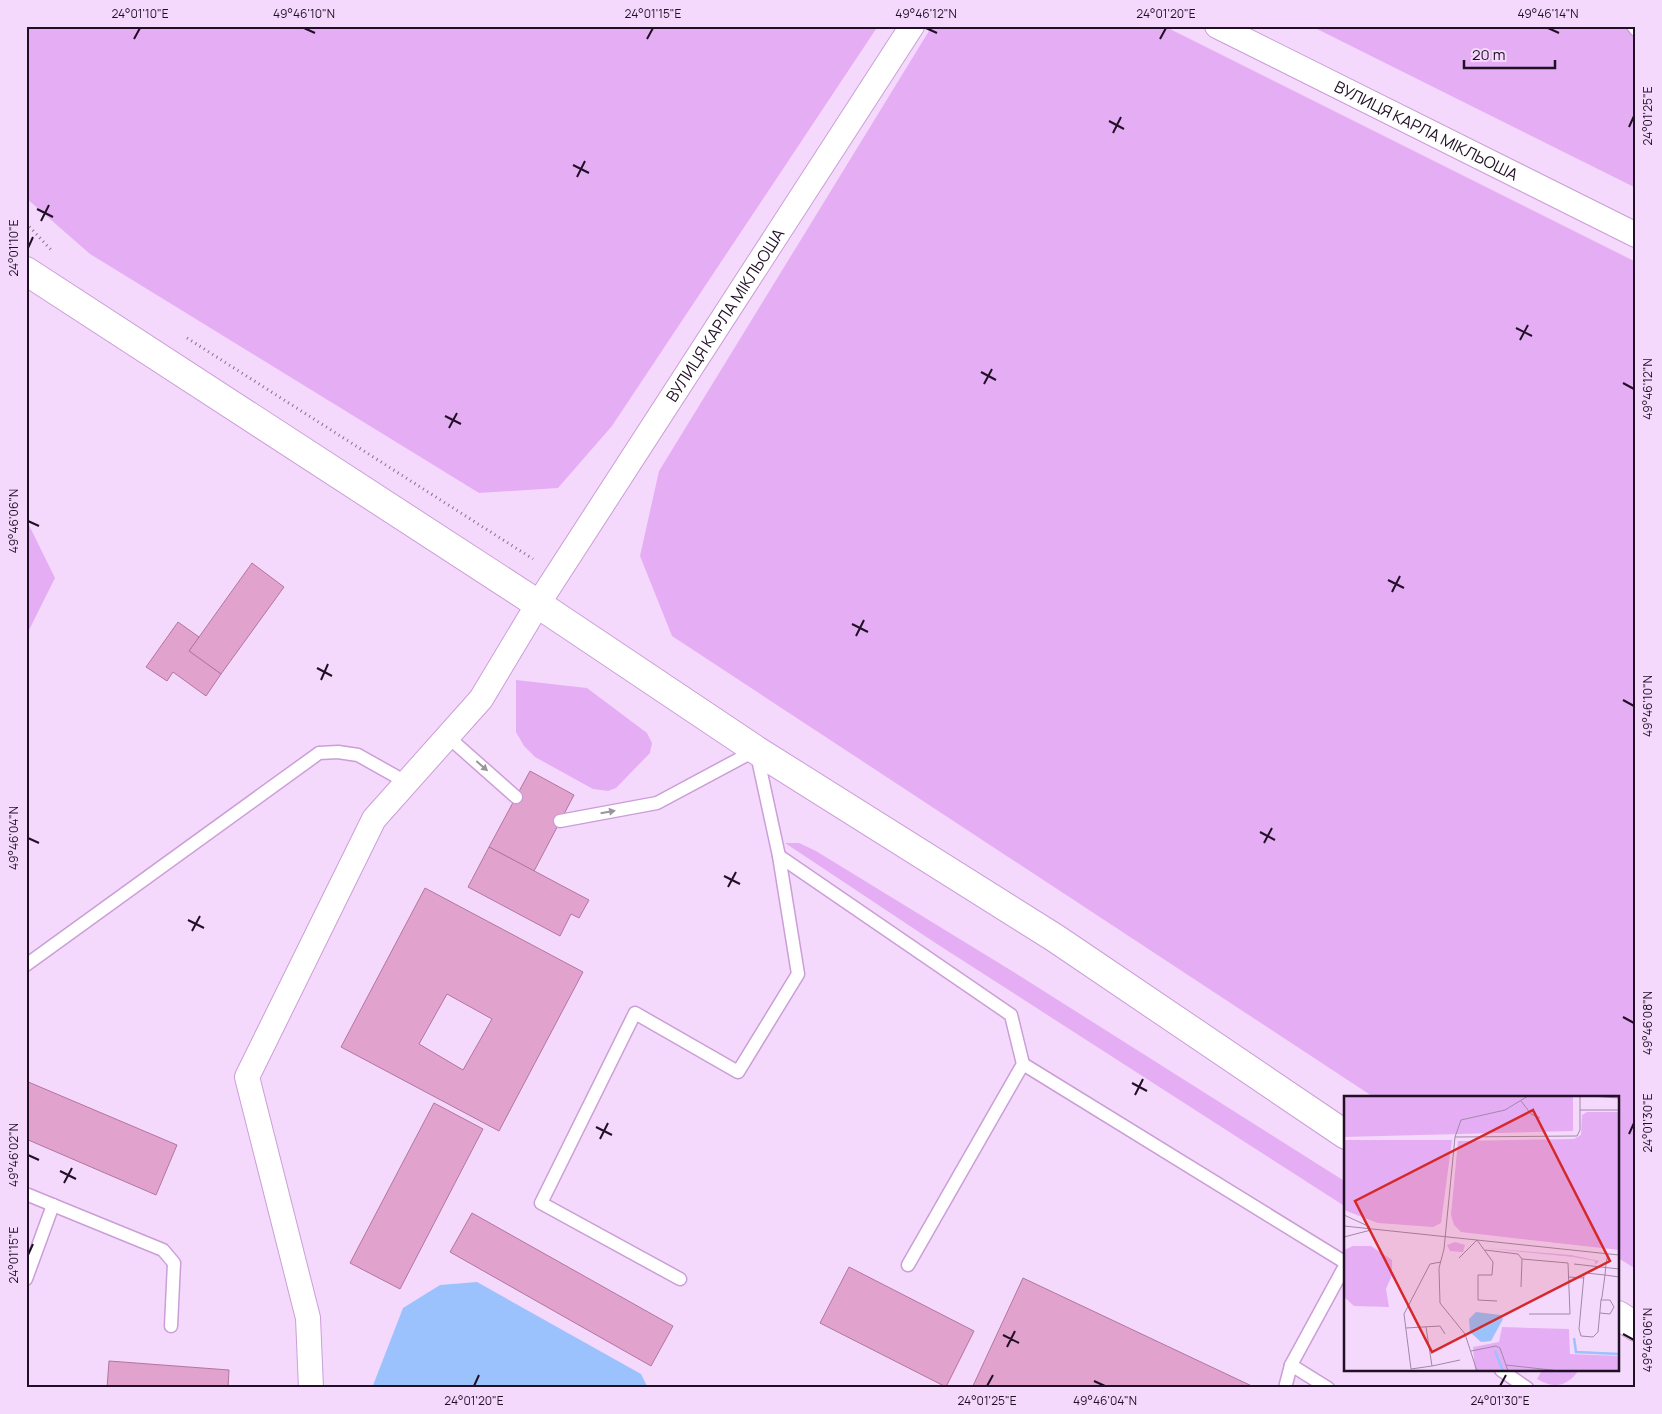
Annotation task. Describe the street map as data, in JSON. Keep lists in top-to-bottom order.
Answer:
{
  "streets": {
    "street": ["ВУЛИЦЯ КАРЛА МІКЛЬОША"]
  },
  "scale_bar": "20 m",
  "coordinates": [
    "24°01'10\"E",
    "49°46'10\"N",
    "24°01'15\"E",
    "49°46'12\"N",
    "24°01'20\"E",
    "49°46'14\"N",
    "24°01'25\"E",
    "49°46'06\"N",
    "49°46'04\"N",
    "49°46'08\"N",
    "24°01'30\"E",
    "49°46'02\"N"
  ]
}
